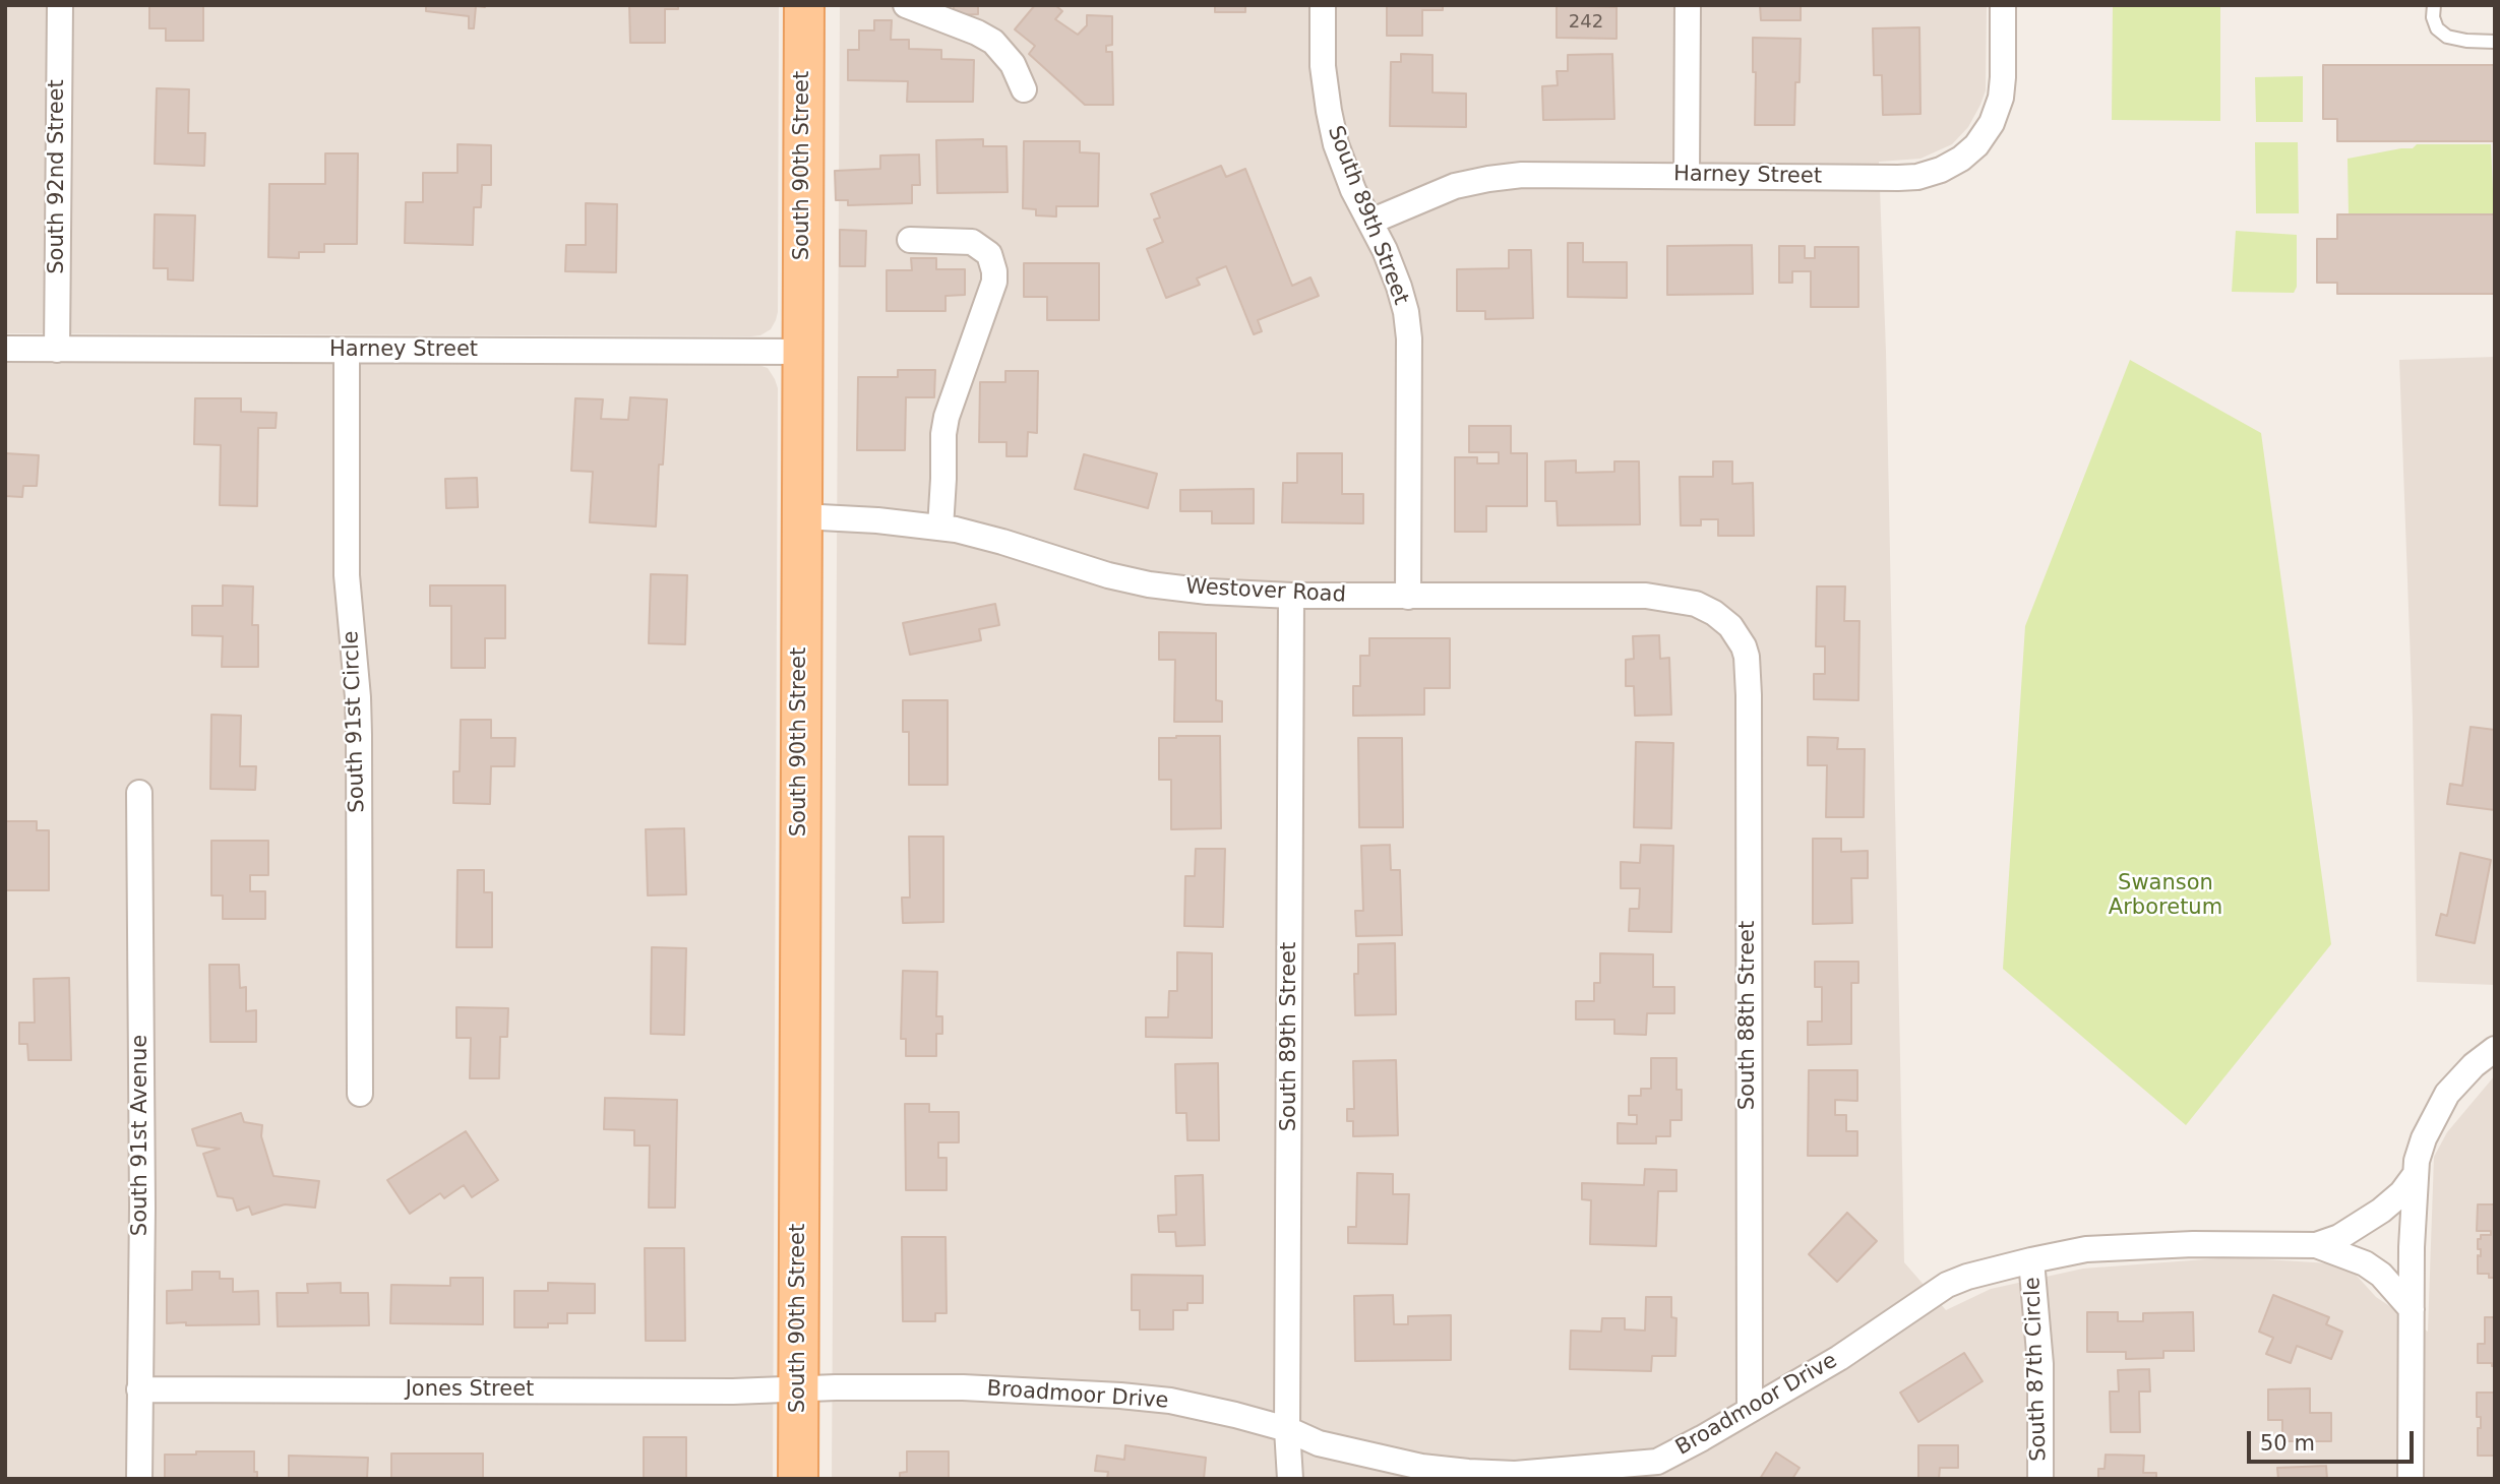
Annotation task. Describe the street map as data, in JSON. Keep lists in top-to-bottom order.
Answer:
{
  "streets": {
    "main road": ["South 90th Street"],
    "street": [
      "Harney Street",
      "South 92nd Street",
      "South 89th Street",
      "Westover Road",
      "South 91st Circle",
      "South 88th Street",
      "South 91st Avenue",
      "South 87th Circle",
      "Jones Street",
      "Broadmoor Drive"
    ]
  },
  "crossings": [
    ["South 90th Street", "Harney Street"],
    ["South 90th Street", "Westover Road"],
    ["South 90th Street", "Jones Street"],
    ["South 90th Street", "Broadmoor Drive"],
    ["Harney Street", "South 92nd Street"],
    ["Harney Street", "South 89th Street"],
    ["Harney Street", "South 91st Circle"],
    ["South 89th Street", "Westover Road"],
    ["South 89th Street", "Broadmoor Drive"],
    ["Westover Road", "South 88th Street"],
    ["South 88th Street", "Broadmoor Drive"],
    ["South 91st Avenue", "Jones Street"],
    ["South 87th Circle", "Broadmoor Drive"],
    ["Jones Street", "Broadmoor Drive"]
  ],
  "parks": ["Swanson Arboretum"],
  "house_numbers": ["242"],
  "scale_bar": "50 m"
}
